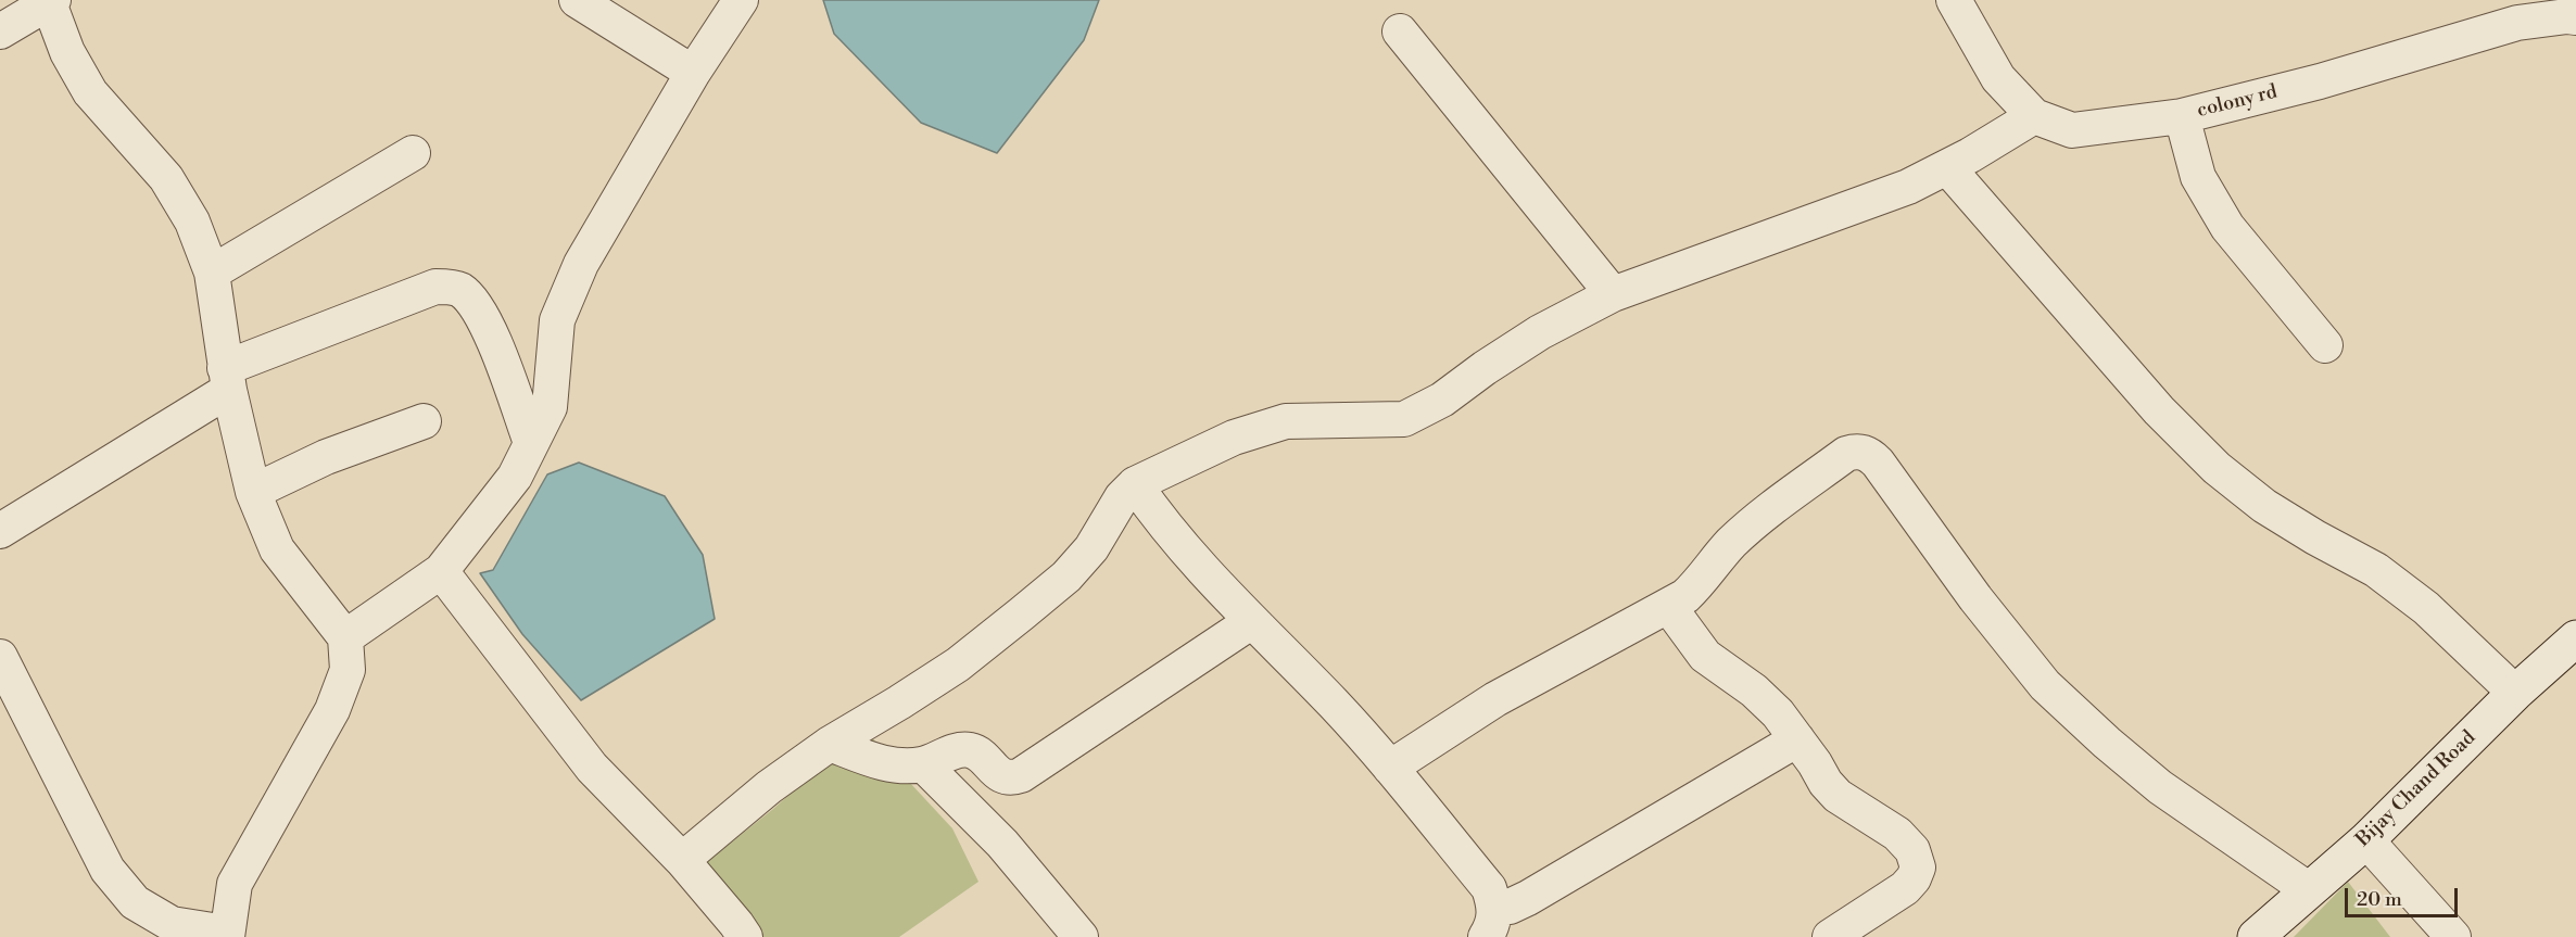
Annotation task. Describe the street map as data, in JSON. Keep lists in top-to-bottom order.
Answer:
{
  "streets": {
    "main road": ["Bijay Chand Road"],
    "street": ["colony rd"]
  },
  "scale_bar": "20 m"
}
